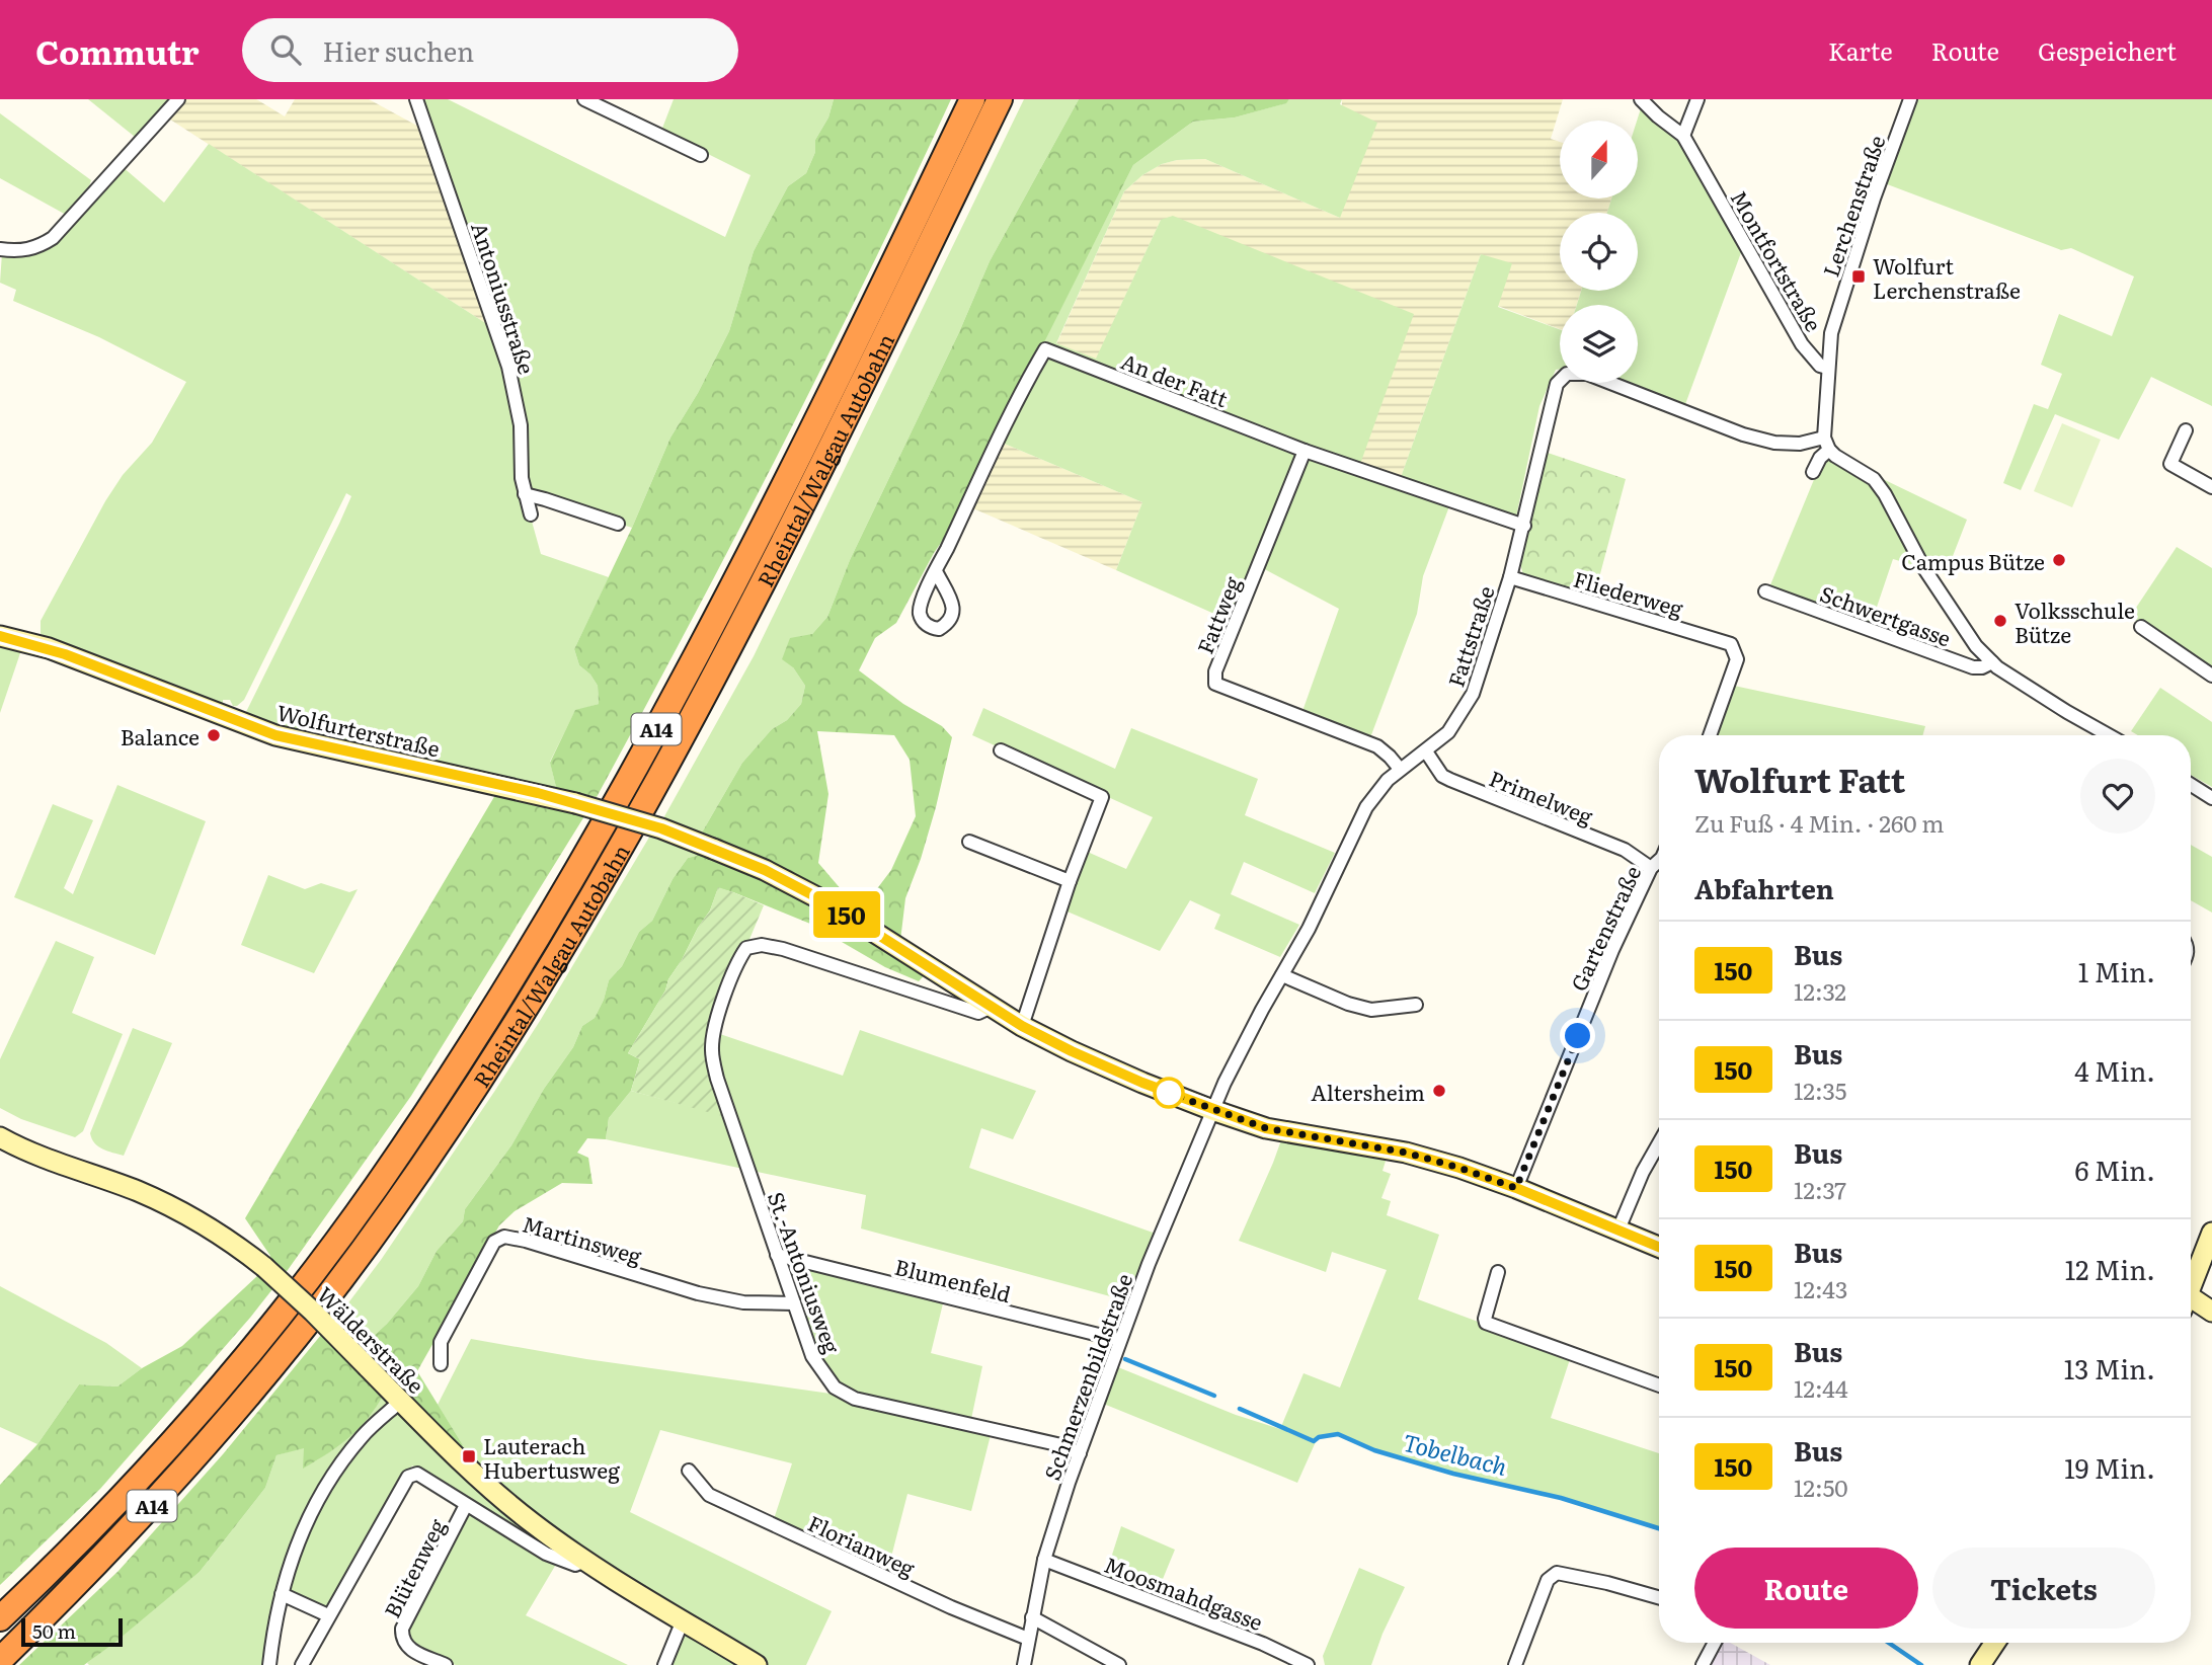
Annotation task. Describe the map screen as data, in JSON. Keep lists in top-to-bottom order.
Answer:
{
  "streets": {
    "highway": ["Rheintal/Walgau Autobahn", "A14"],
    "street": [
      "Lerchenstraße",
      "Montfortstraße",
      "Antoniusstraße",
      "An der Fatt",
      "Fliederweg",
      "Fattweg",
      "Schwertgasse",
      "Fattstraße",
      "Wolfurterstraße",
      "Primelweg",
      "Gartenstraße",
      "Martinsweg",
      "St.-Antoniusweg",
      "Blumenfeld",
      "Wälderstraße",
      "Schmerzenbildstraße",
      "Florianweg",
      "Blütenweg",
      "Moosmahdgasse"
    ]
  },
  "crossings": [
    ["Lerchenstraße", "Montfortstraße"],
    ["An der Fatt", "Fattweg"],
    ["An der Fatt", "Fattstraße"],
    ["Fliederweg", "Fattstraße"],
    ["Fattweg", "Fattstraße"],
    ["Fattstraße", "Wolfurterstraße"],
    ["Fattstraße", "Primelweg"],
    ["Fattstraße", "Schmerzenbildstraße"],
    ["Wolfurterstraße", "Gartenstraße"],
    ["Wolfurterstraße", "St.-Antoniusweg"],
    ["Wolfurterstraße", "Schmerzenbildstraße"],
    ["Primelweg", "Gartenstraße"],
    ["Martinsweg", "St.-Antoniusweg"],
    ["St.-Antoniusweg", "Blumenfeld"],
    ["St.-Antoniusweg", "Schmerzenbildstraße"],
    ["Blumenfeld", "Schmerzenbildstraße"],
    ["Schmerzenbildstraße", "Florianweg"],
    ["Schmerzenbildstraße", "Moosmahdgasse"]
  ],
  "water": ["Tobelbach"],
  "places": {
    "transit": ["Wolfurt Lerchenstraße", "Lauterach Hubertusweg"],
    "other": [
      "Campus Bütze",
      "Volksschule Bütze",
      "Balance",
      "Altersheim"
    ]
  },
  "lines": ["bus line 150"],
  "scale_bar": "50 m",
  "north": "top",
  "page": {
    "header": "Commutr",
    "search": "Hier suchen",
    "nav": ["Karte", "Route", "Gespeichert"],
    "on_map": "150",
    "heading": [
      ["Wolfurt Fatt", "Zu Fuß · 4 Min. · 260 m"],
      "Abfahrten"
    ],
    "list": [
      {
        "mark": "150",
        "name": "Bus",
        "note": "12:32",
        "value": "1 Min."
      },
      {
        "mark": "150",
        "name": "Bus",
        "note": "12:35",
        "value": "4 Min."
      },
      {
        "mark": "150",
        "name": "Bus",
        "note": "12:37",
        "value": "6 Min."
      },
      {
        "mark": "150",
        "name": "Bus",
        "note": "12:43",
        "value": "12 Min."
      },
      {
        "mark": "150",
        "name": "Bus",
        "note": "12:44",
        "value": "13 Min."
      },
      {
        "mark": "150",
        "name": "Bus",
        "note": "12:50",
        "value": "19 Min."
      }
    ],
    "buttons": ["Route", "Tickets"],
    "scale": "50 m"
  }
}
